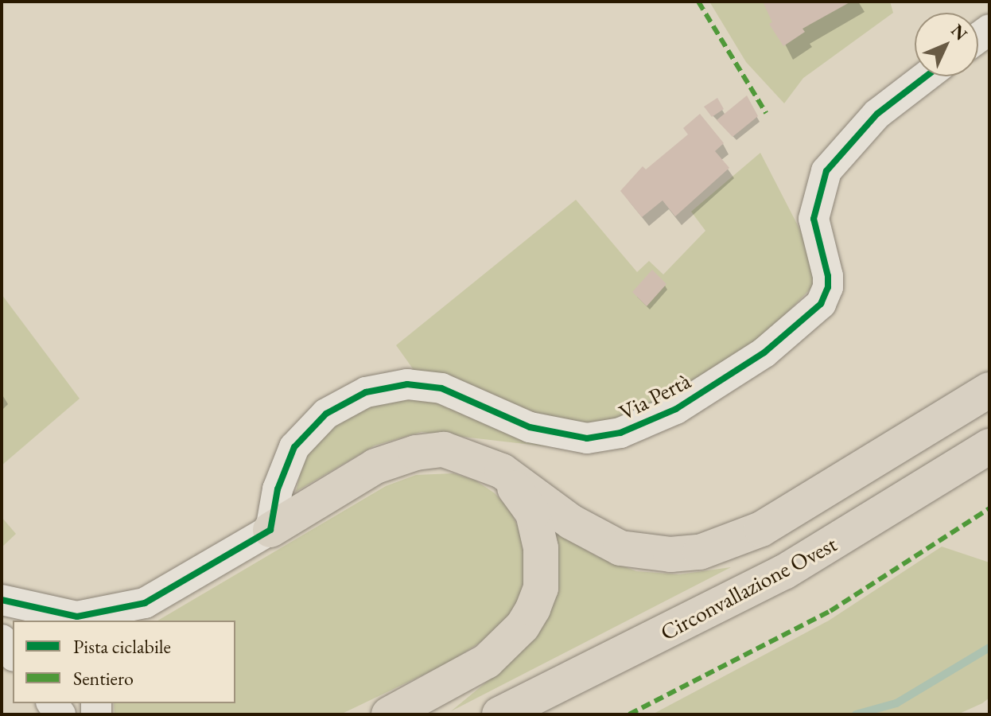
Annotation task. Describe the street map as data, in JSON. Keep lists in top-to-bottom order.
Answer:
{
  "streets": {
    "highway": ["Circonvallazione Ovest"],
    "street": ["Via Pertà"]
  },
  "legend": ["Pista ciclabile", "Sentiero"],
  "north": "top right"
}
